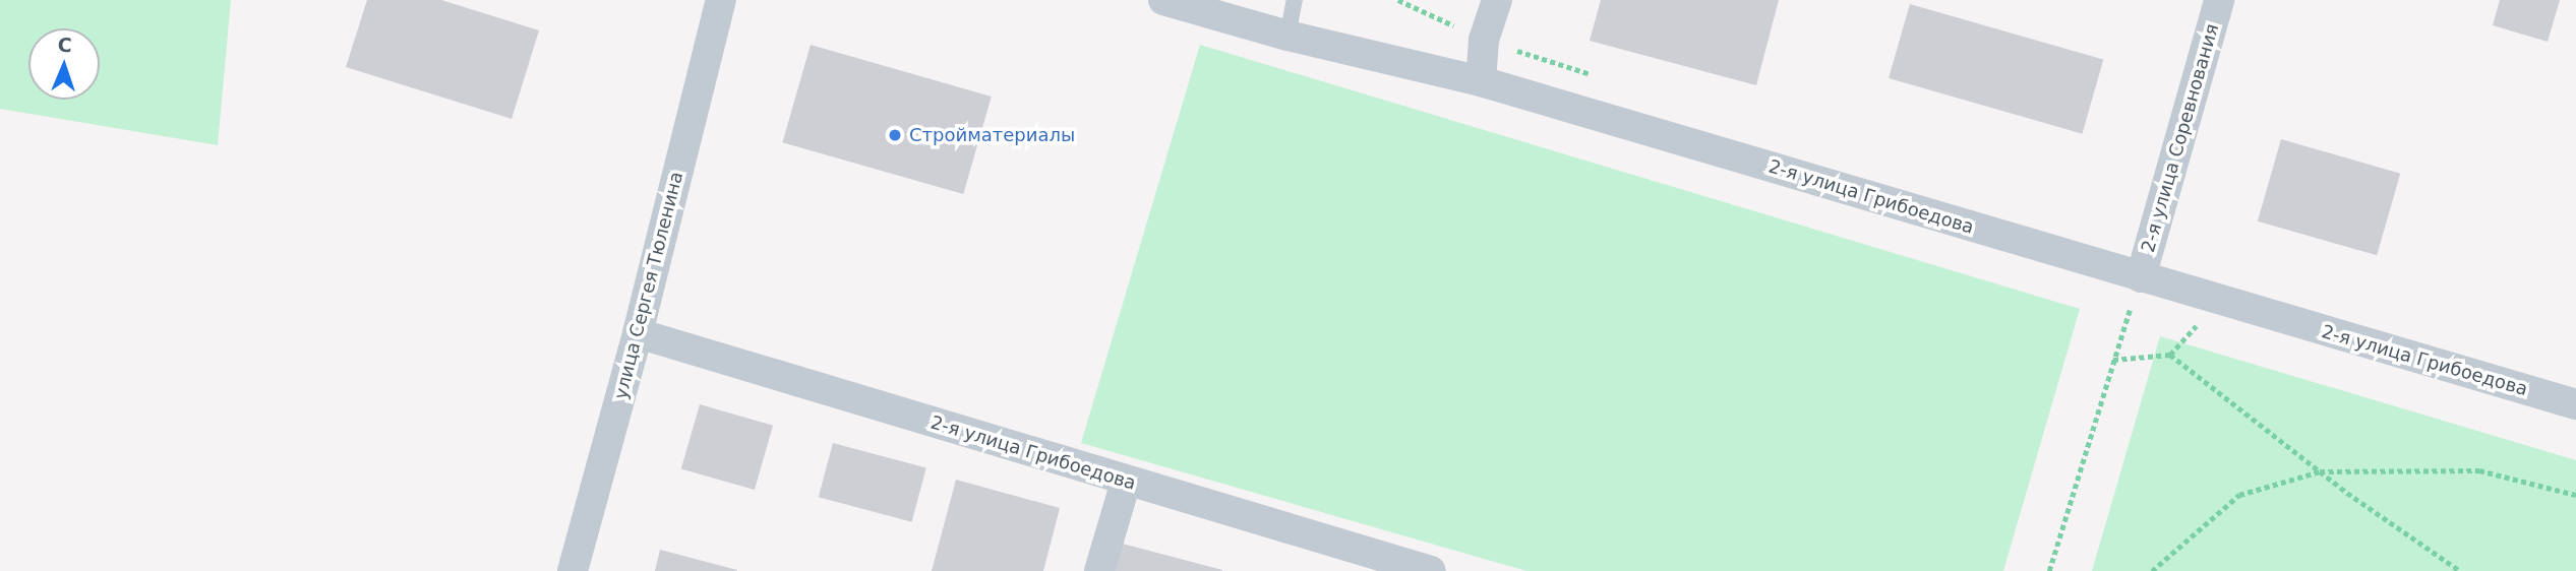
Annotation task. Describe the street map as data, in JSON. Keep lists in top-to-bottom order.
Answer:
{
  "streets": {
    "street": ["2-я улица Соревнования", "2-я улица Грибоедова", "улица Сергея Тюленина"]
  },
  "crossings": [
    ["2-я улица Соревнования", "2-я улица Грибоедова"],
    ["2-я улица Грибоедова", "улица Сергея Тюленина"]
  ],
  "places": ["Стройматериалы"],
  "north": "top"
}
